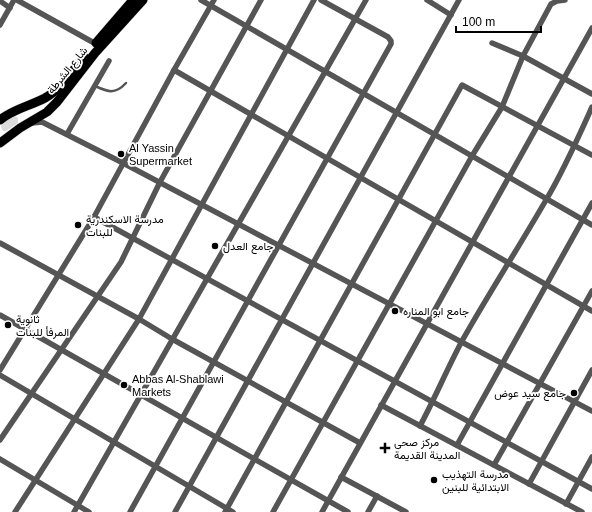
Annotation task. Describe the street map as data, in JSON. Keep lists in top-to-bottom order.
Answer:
{
  "streets": {
    "main road": ["شارع الشرطة"]
  },
  "places": {
    "other": [
      "Al Yassin Supermarket",
      "مدرسة الاسكندرية للبنات",
      "جامع العدل",
      "جامع ابو المناره",
      "ثانوية المرفأ للبنات",
      "Abbas Al-Shablawi Markets",
      "جامع سيد عوض",
      "مدرسة التهذيب الابتدائية للبنين"
    ],
    "health": ["مركز صحي المدينة القديمة"]
  },
  "scale_bar": "100 m"
}
